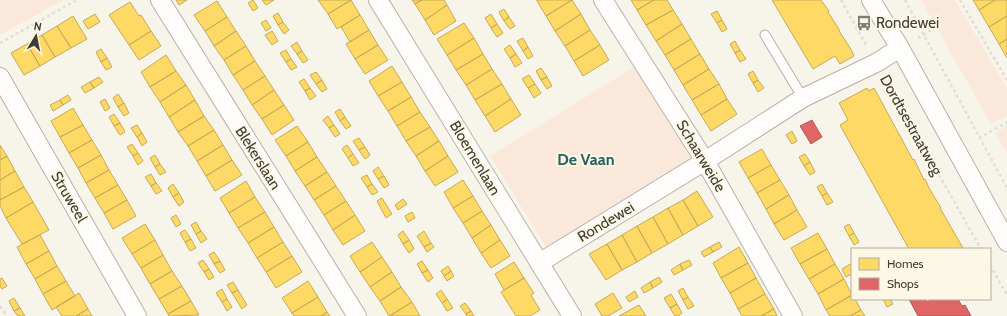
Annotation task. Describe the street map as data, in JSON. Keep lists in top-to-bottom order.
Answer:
{
  "streets": {
    "street": [
      "Dordtsestraatweg",
      "Schaarweide",
      "Blekerslaan",
      "Bloemenlaan",
      "Struweel",
      "Rondewei"
    ]
  },
  "crossings": [
    ["Dordtsestraatweg", "Rondewei"],
    ["Schaarweide", "Rondewei"],
    ["Bloemenlaan", "Rondewei"]
  ],
  "districts": ["De Vaan"],
  "places": {
    "bus stop": ["Rondewei"]
  },
  "legend": ["Homes", "Shops"],
  "north": "top"
}
